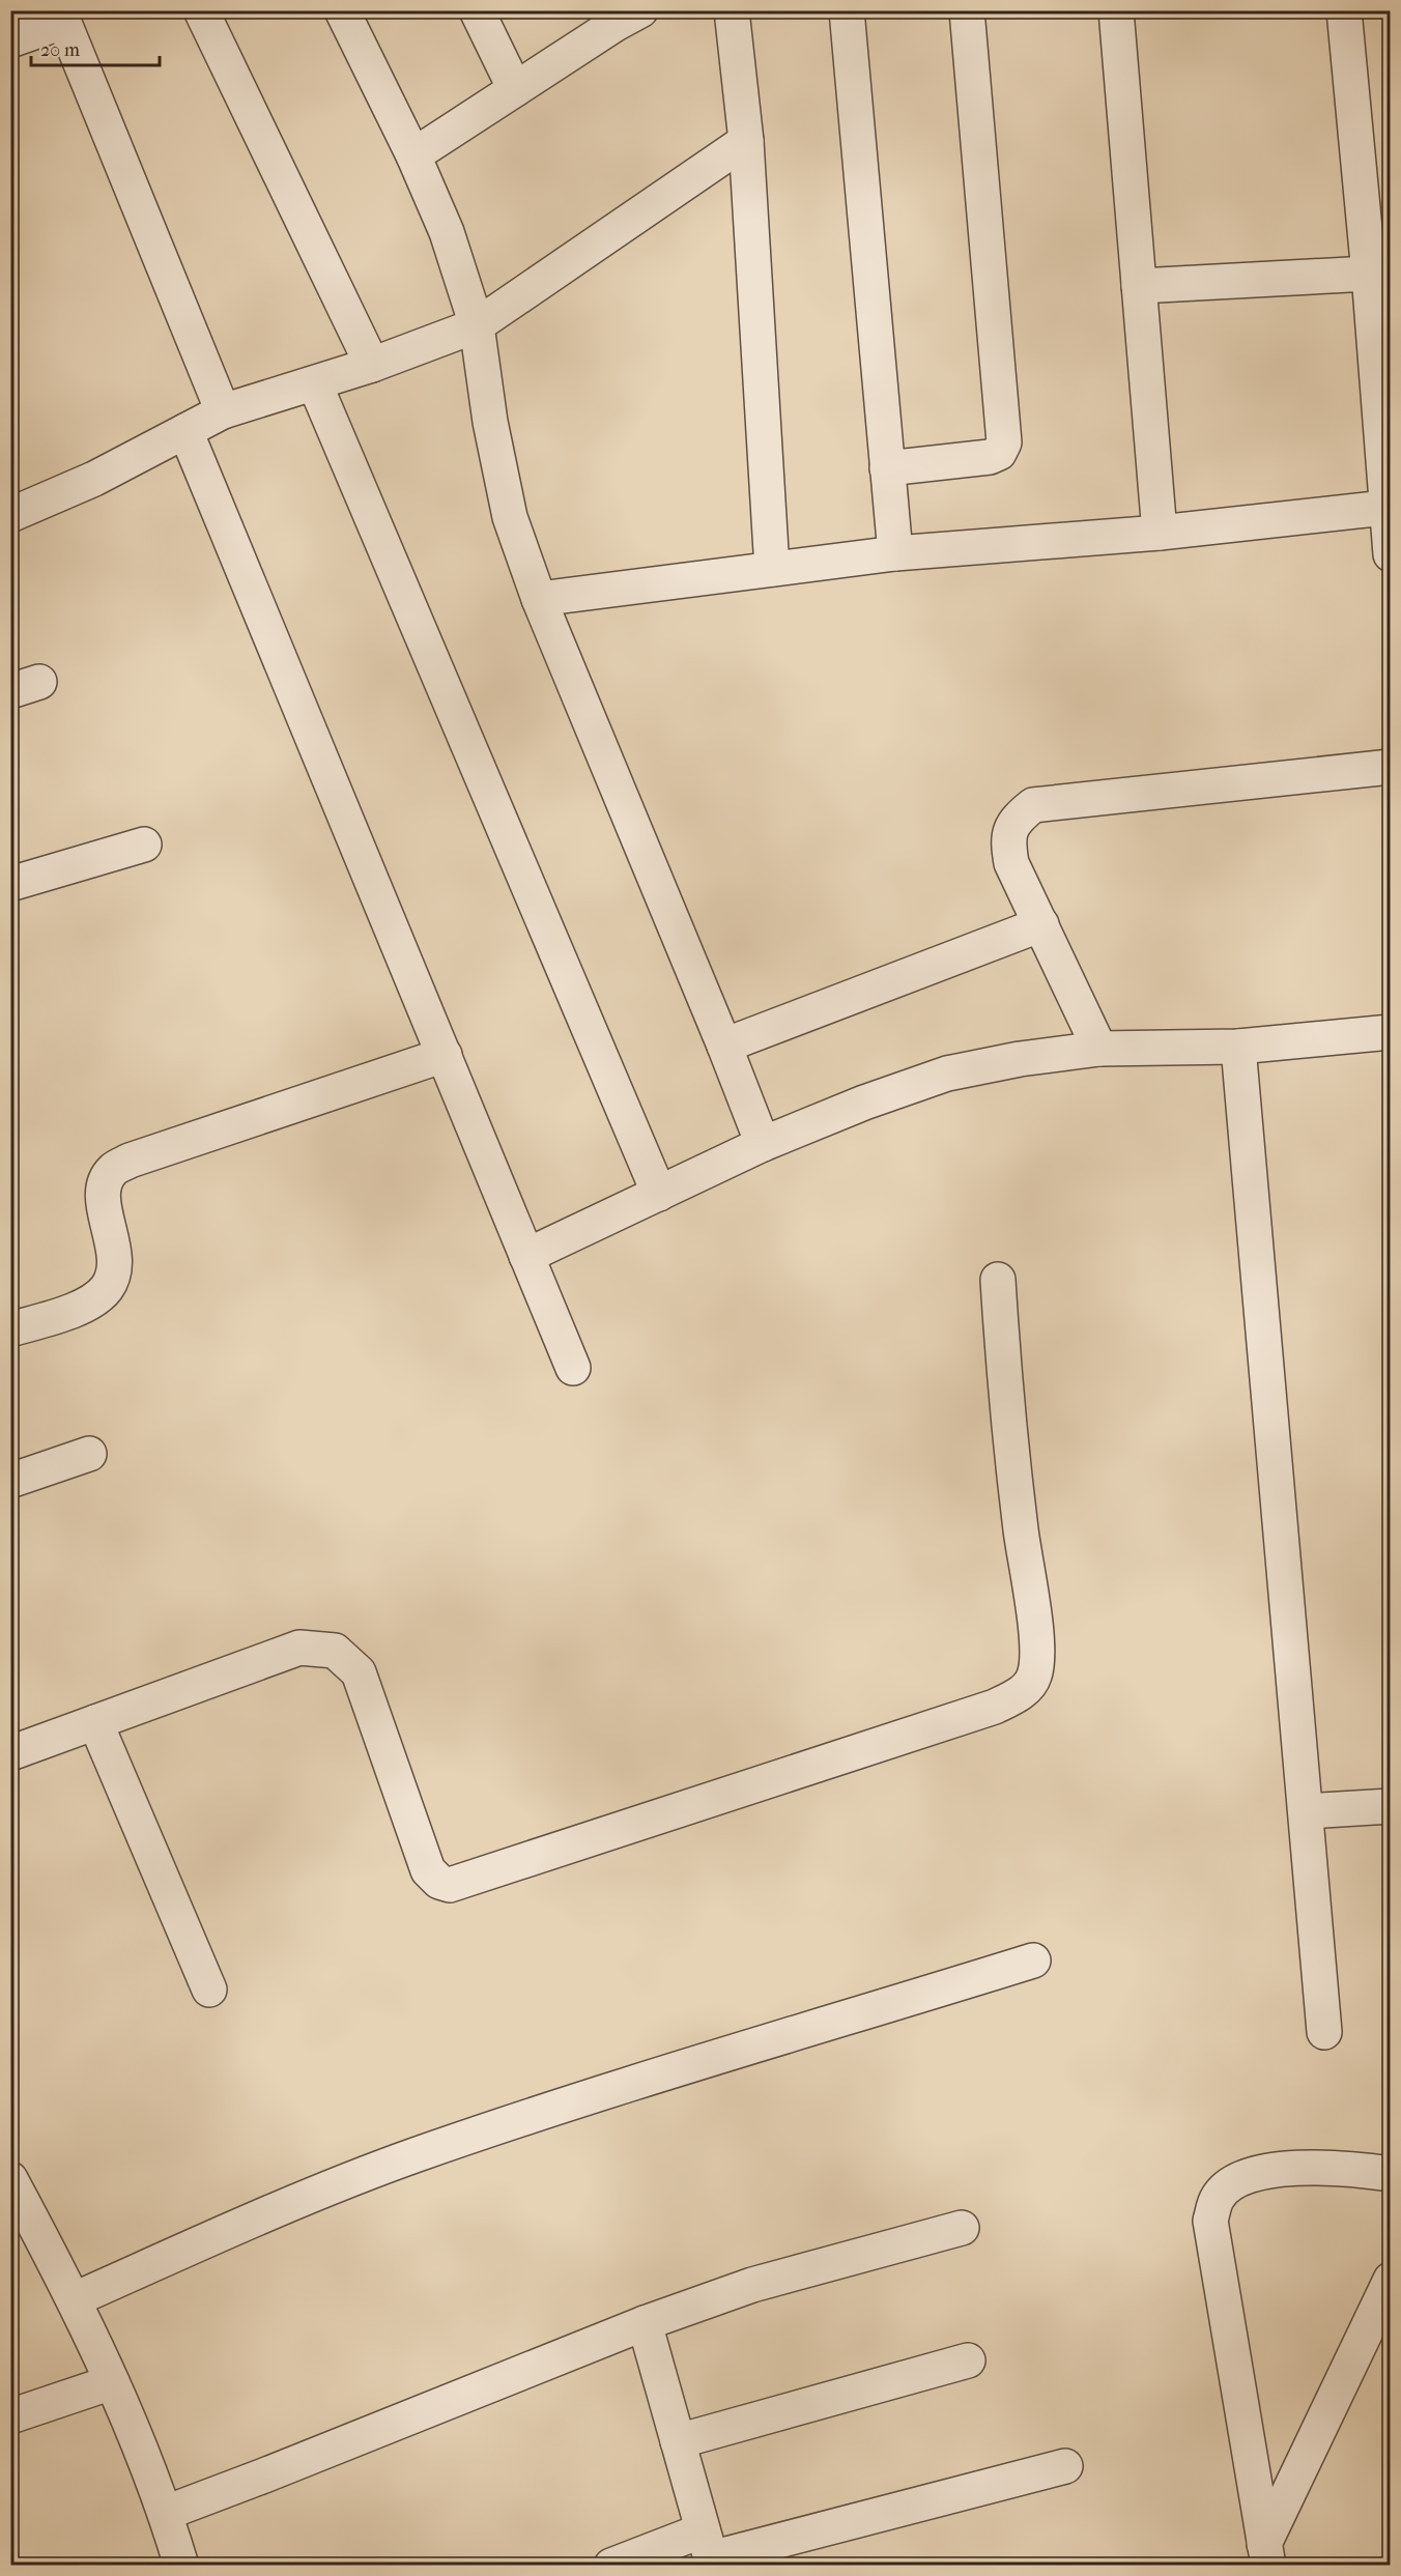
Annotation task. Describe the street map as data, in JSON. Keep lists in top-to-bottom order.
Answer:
{
  "scale_bar": "20 m"
}
